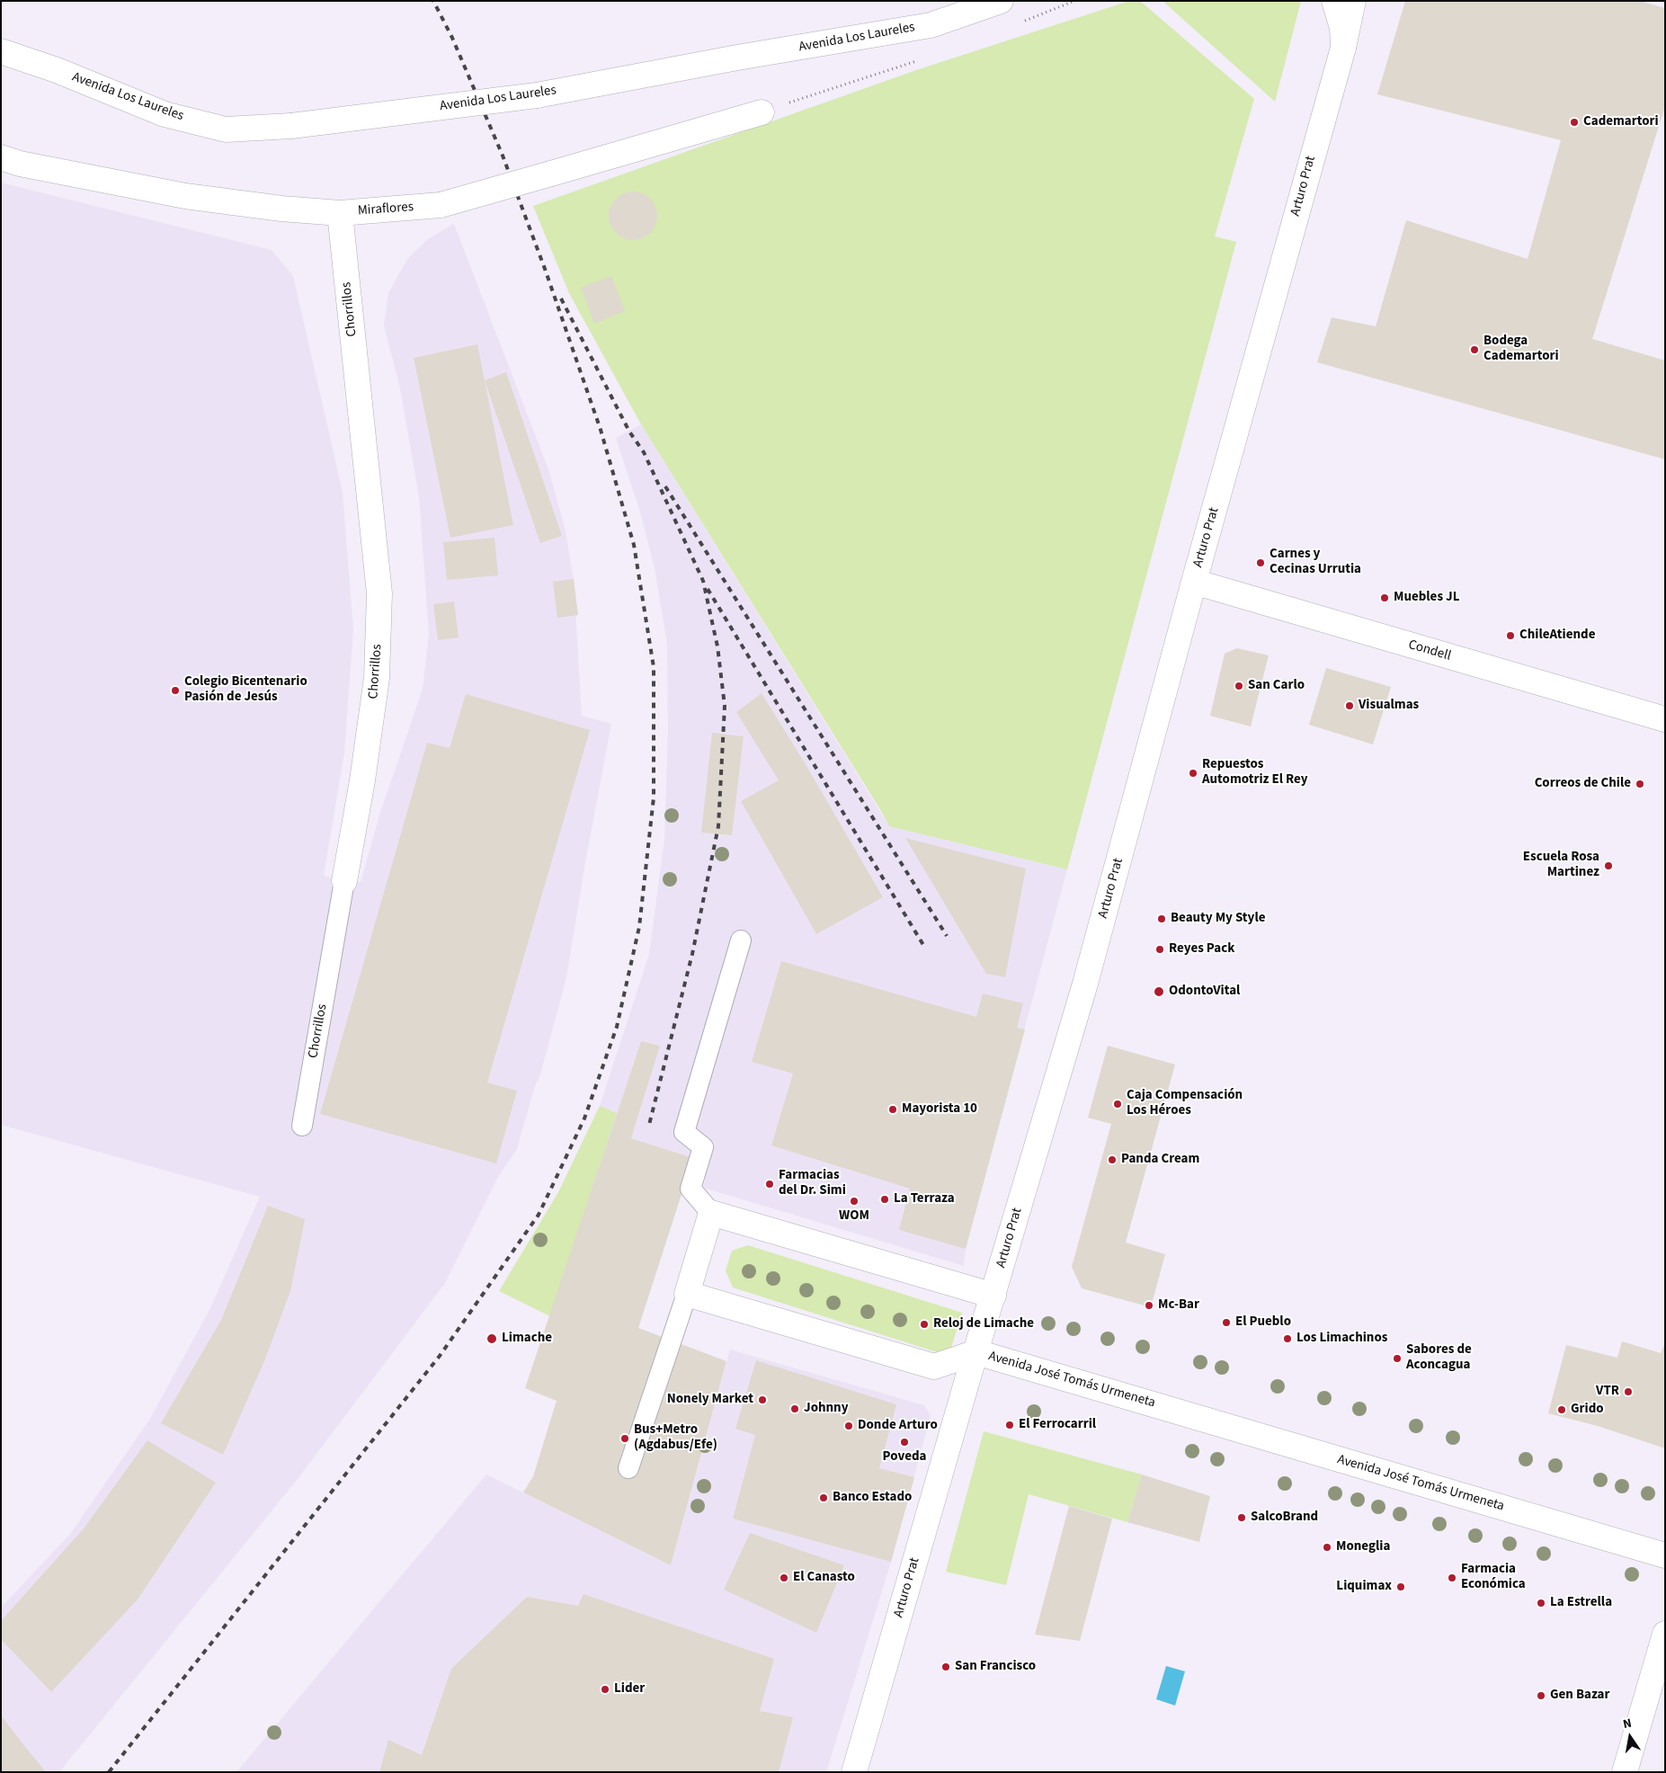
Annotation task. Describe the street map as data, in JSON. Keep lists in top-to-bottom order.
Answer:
{
  "streets": {
    "street": [
      "Avenida Los Laureles",
      "Arturo Prat",
      "Miraflores",
      "Chorrillos",
      "Condell",
      "Avenida José Tomás Urmeneta"
    ]
  },
  "crossings": [
    ["Arturo Prat", "Condell"],
    ["Arturo Prat", "Avenida José Tomás Urmeneta"],
    ["Miraflores", "Chorrillos"]
  ],
  "places": [
    "Cademartori",
    "Bodega Cademartori",
    "Carnes y Cecinas Urrutia",
    "Muebles JL",
    "ChileAtiende",
    "San Carlo",
    "Colegio Bicentenario Pasión de Jesús",
    "Visualmas",
    "Repuestos Automotriz El Rey",
    "Correos de Chile",
    "Escuela Rosa Martinez",
    "Beauty My Style",
    "Reyes Pack",
    "OdontoVital",
    "Caja Compensación Los Héroes",
    "Mayorista 10",
    "Panda Cream",
    "Farmacias del Dr. Simi",
    "La Terraza",
    "WOM",
    "Mc-Bar",
    "El Pueblo",
    "Reloj de Limache",
    "Limache",
    "Los Limachinos",
    "Sabores de Aconcagua",
    "VTR",
    "Nonely Market",
    "Johnny",
    "Grido",
    "El Ferrocarril",
    "Donde Arturo",
    "Bus+Metro (Agdabus/Efe)",
    "Poveda",
    "Banco Estado",
    "SalcoBrand",
    "Moneglia",
    "El Canasto",
    "Farmacia Económica",
    "Liquimax",
    "La Estrella",
    "San Francisco",
    "Lider",
    "Gen Bazar"
  ],
  "north": "top"
}
